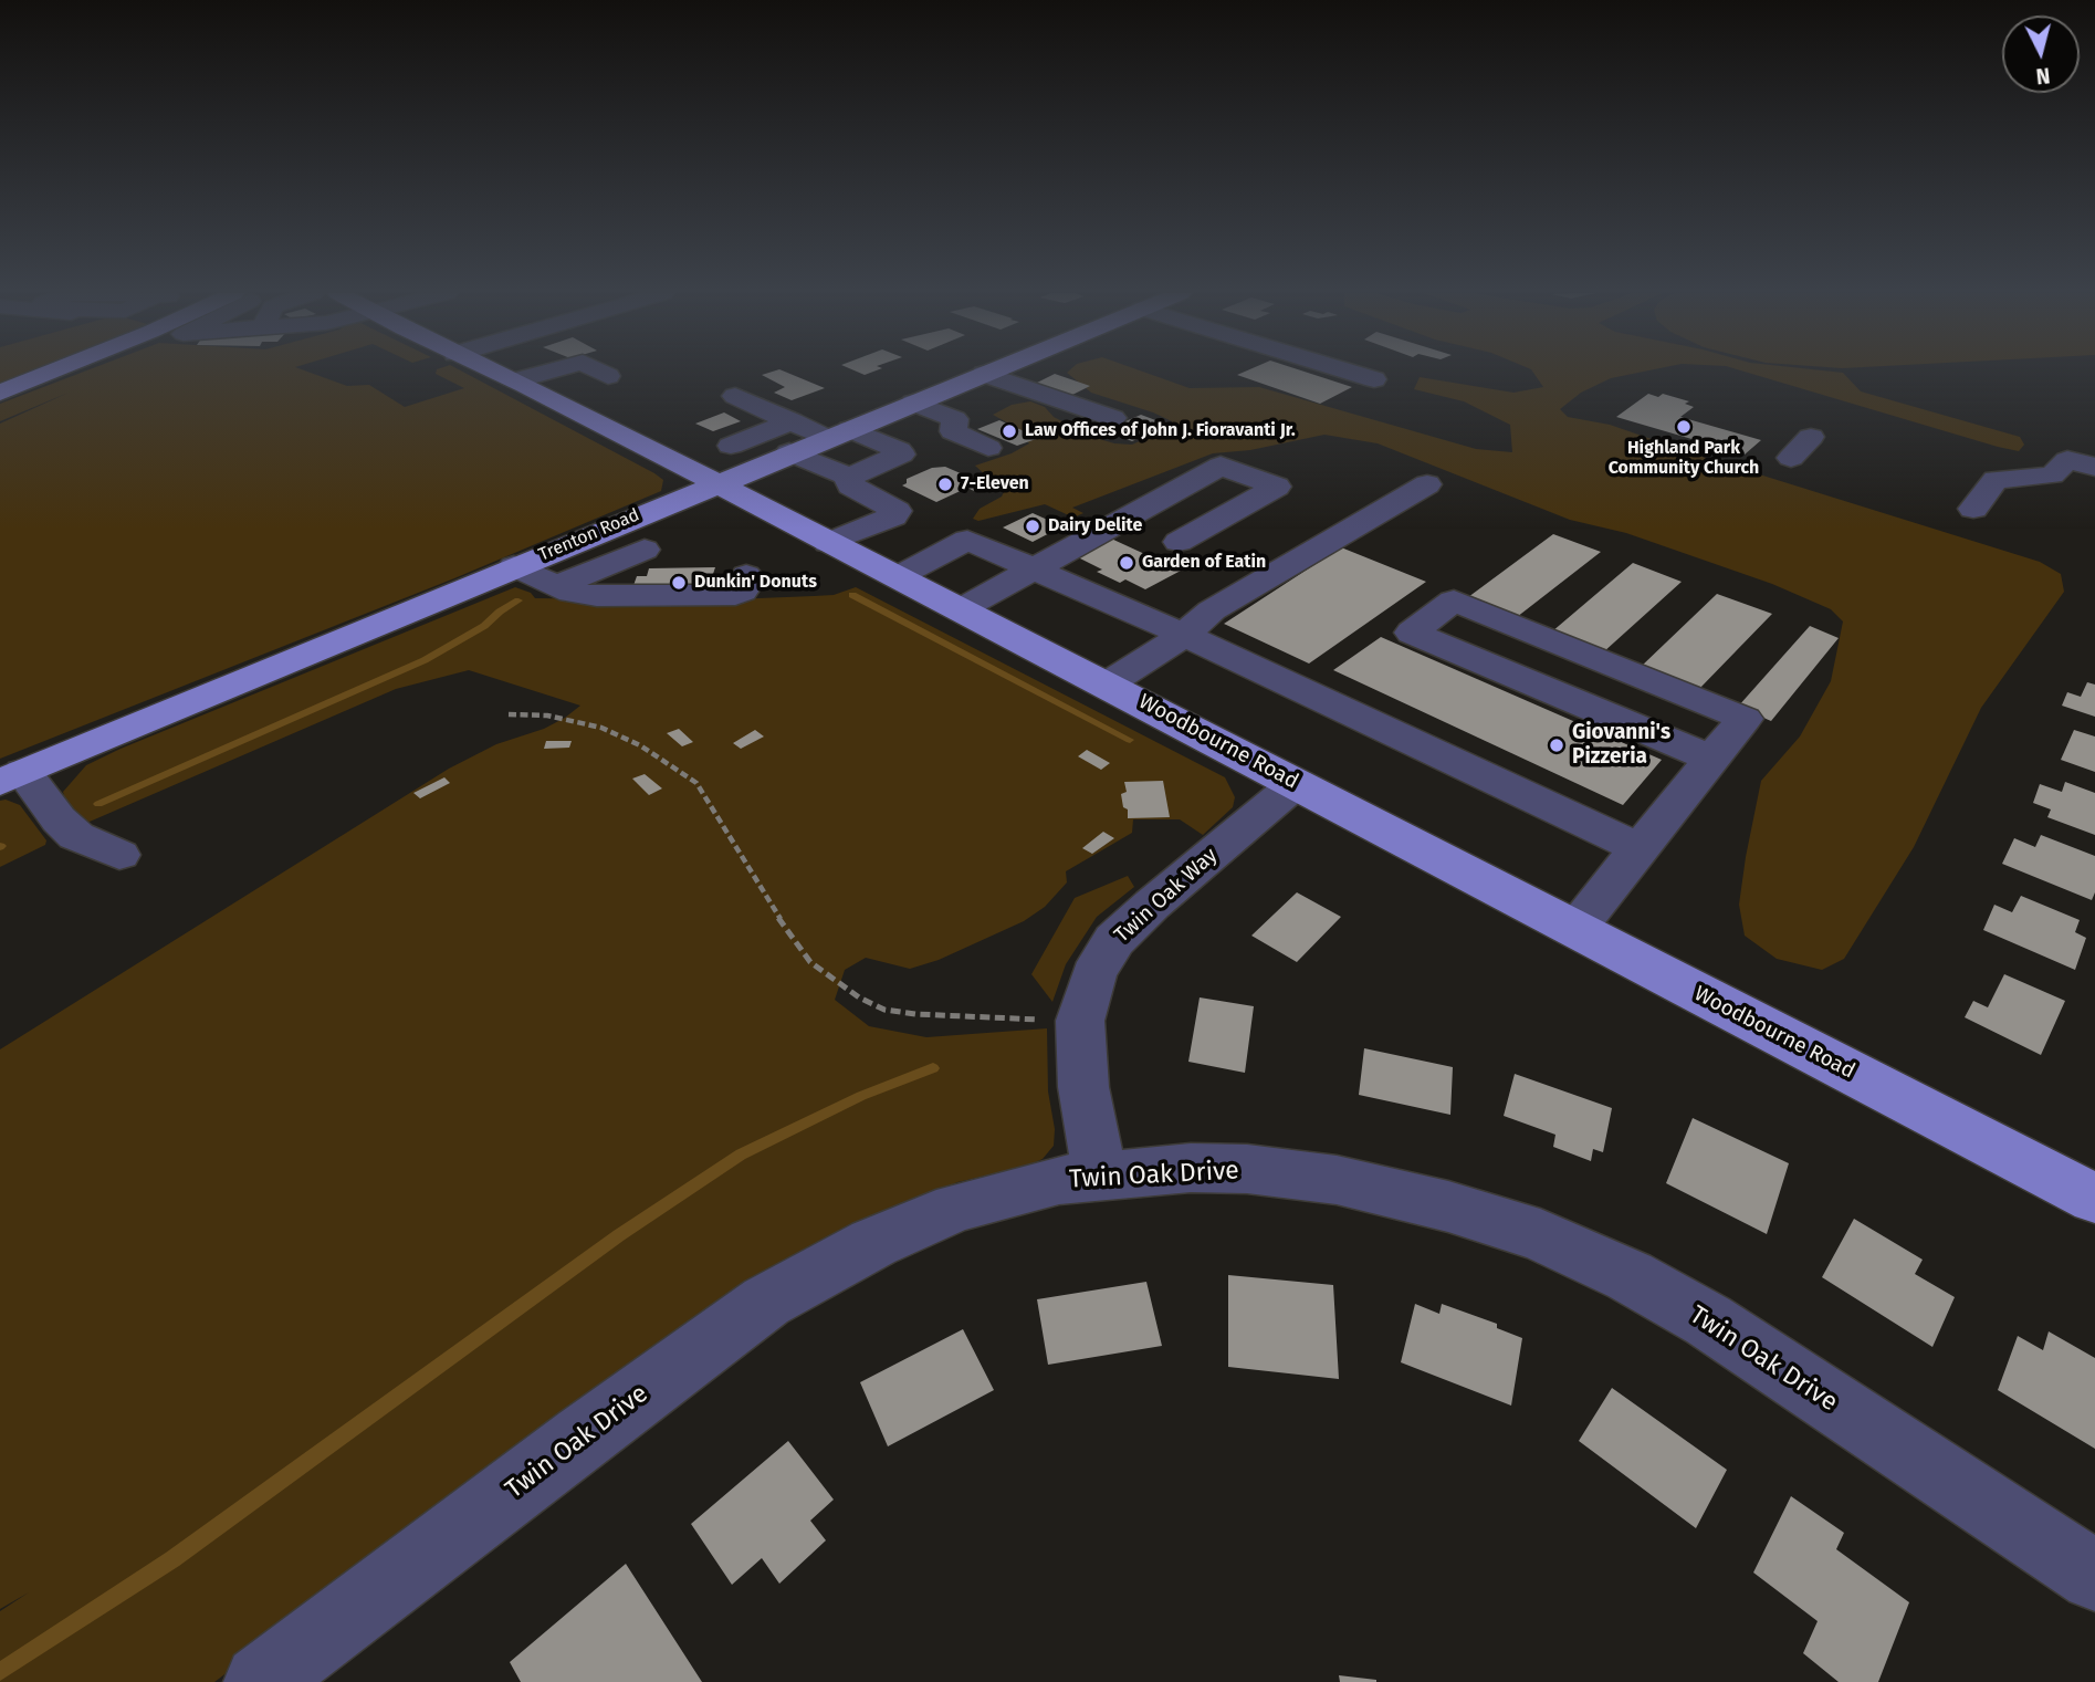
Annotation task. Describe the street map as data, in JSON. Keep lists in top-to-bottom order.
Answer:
{
  "streets": {
    "main road": ["Trenton Road", "Woodbourne Road"],
    "street": ["Twin Oak Way", "Twin Oak Drive"]
  },
  "crossings": [
    ["Trenton Road", "Woodbourne Road"],
    ["Woodbourne Road", "Twin Oak Way"],
    ["Twin Oak Way", "Twin Oak Drive"]
  ],
  "places": [
    "Highland Park Community Church",
    "Law Offices of John J. Fioravanti Jr.",
    "7-Eleven",
    "Dairy Delite",
    "Garden of Eatin",
    "Dunkin' Donuts",
    "Giovanni's Pizzeria"
  ],
  "north": "bottom"
}
